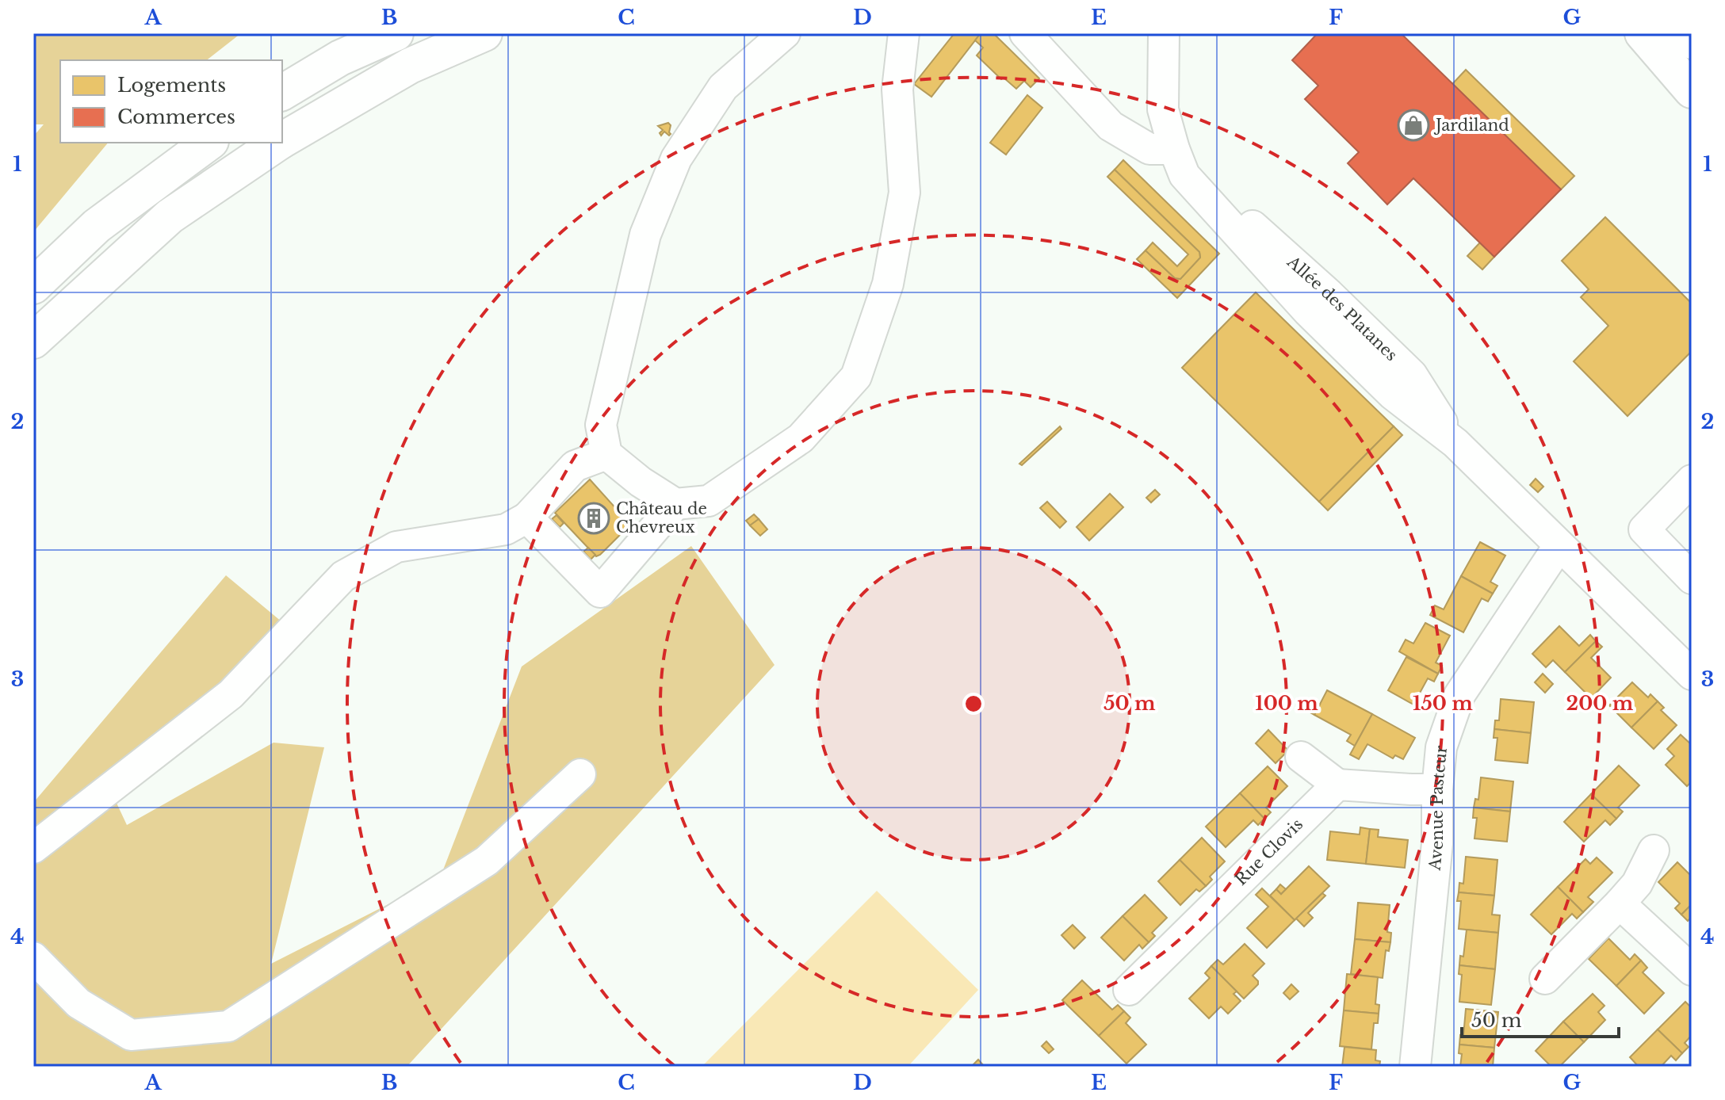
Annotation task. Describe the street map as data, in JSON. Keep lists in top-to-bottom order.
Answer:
{
  "streets": {
    "street": ["Allée des Platanes", "Avenue Pasteur", "Rue Clovis"]
  },
  "crossings": [
    ["Allée des Platanes", "Avenue Pasteur"]
  ],
  "places": {
    "shop": ["Jardiland"],
    "building": ["Château de Chevreux"]
  },
  "legend": ["Logements", "Commerces"],
  "scale_bar": "50 m",
  "grid": {
    "columns": [
      "A",
      "B",
      "C",
      "D",
      "E",
      "F",
      "G"
    ],
    "rows": [
      "1",
      "2",
      "3",
      "4"
    ]
  },
  "rings": [
    "50 m",
    "100 m",
    "150 m",
    "200 m"
  ]
}
